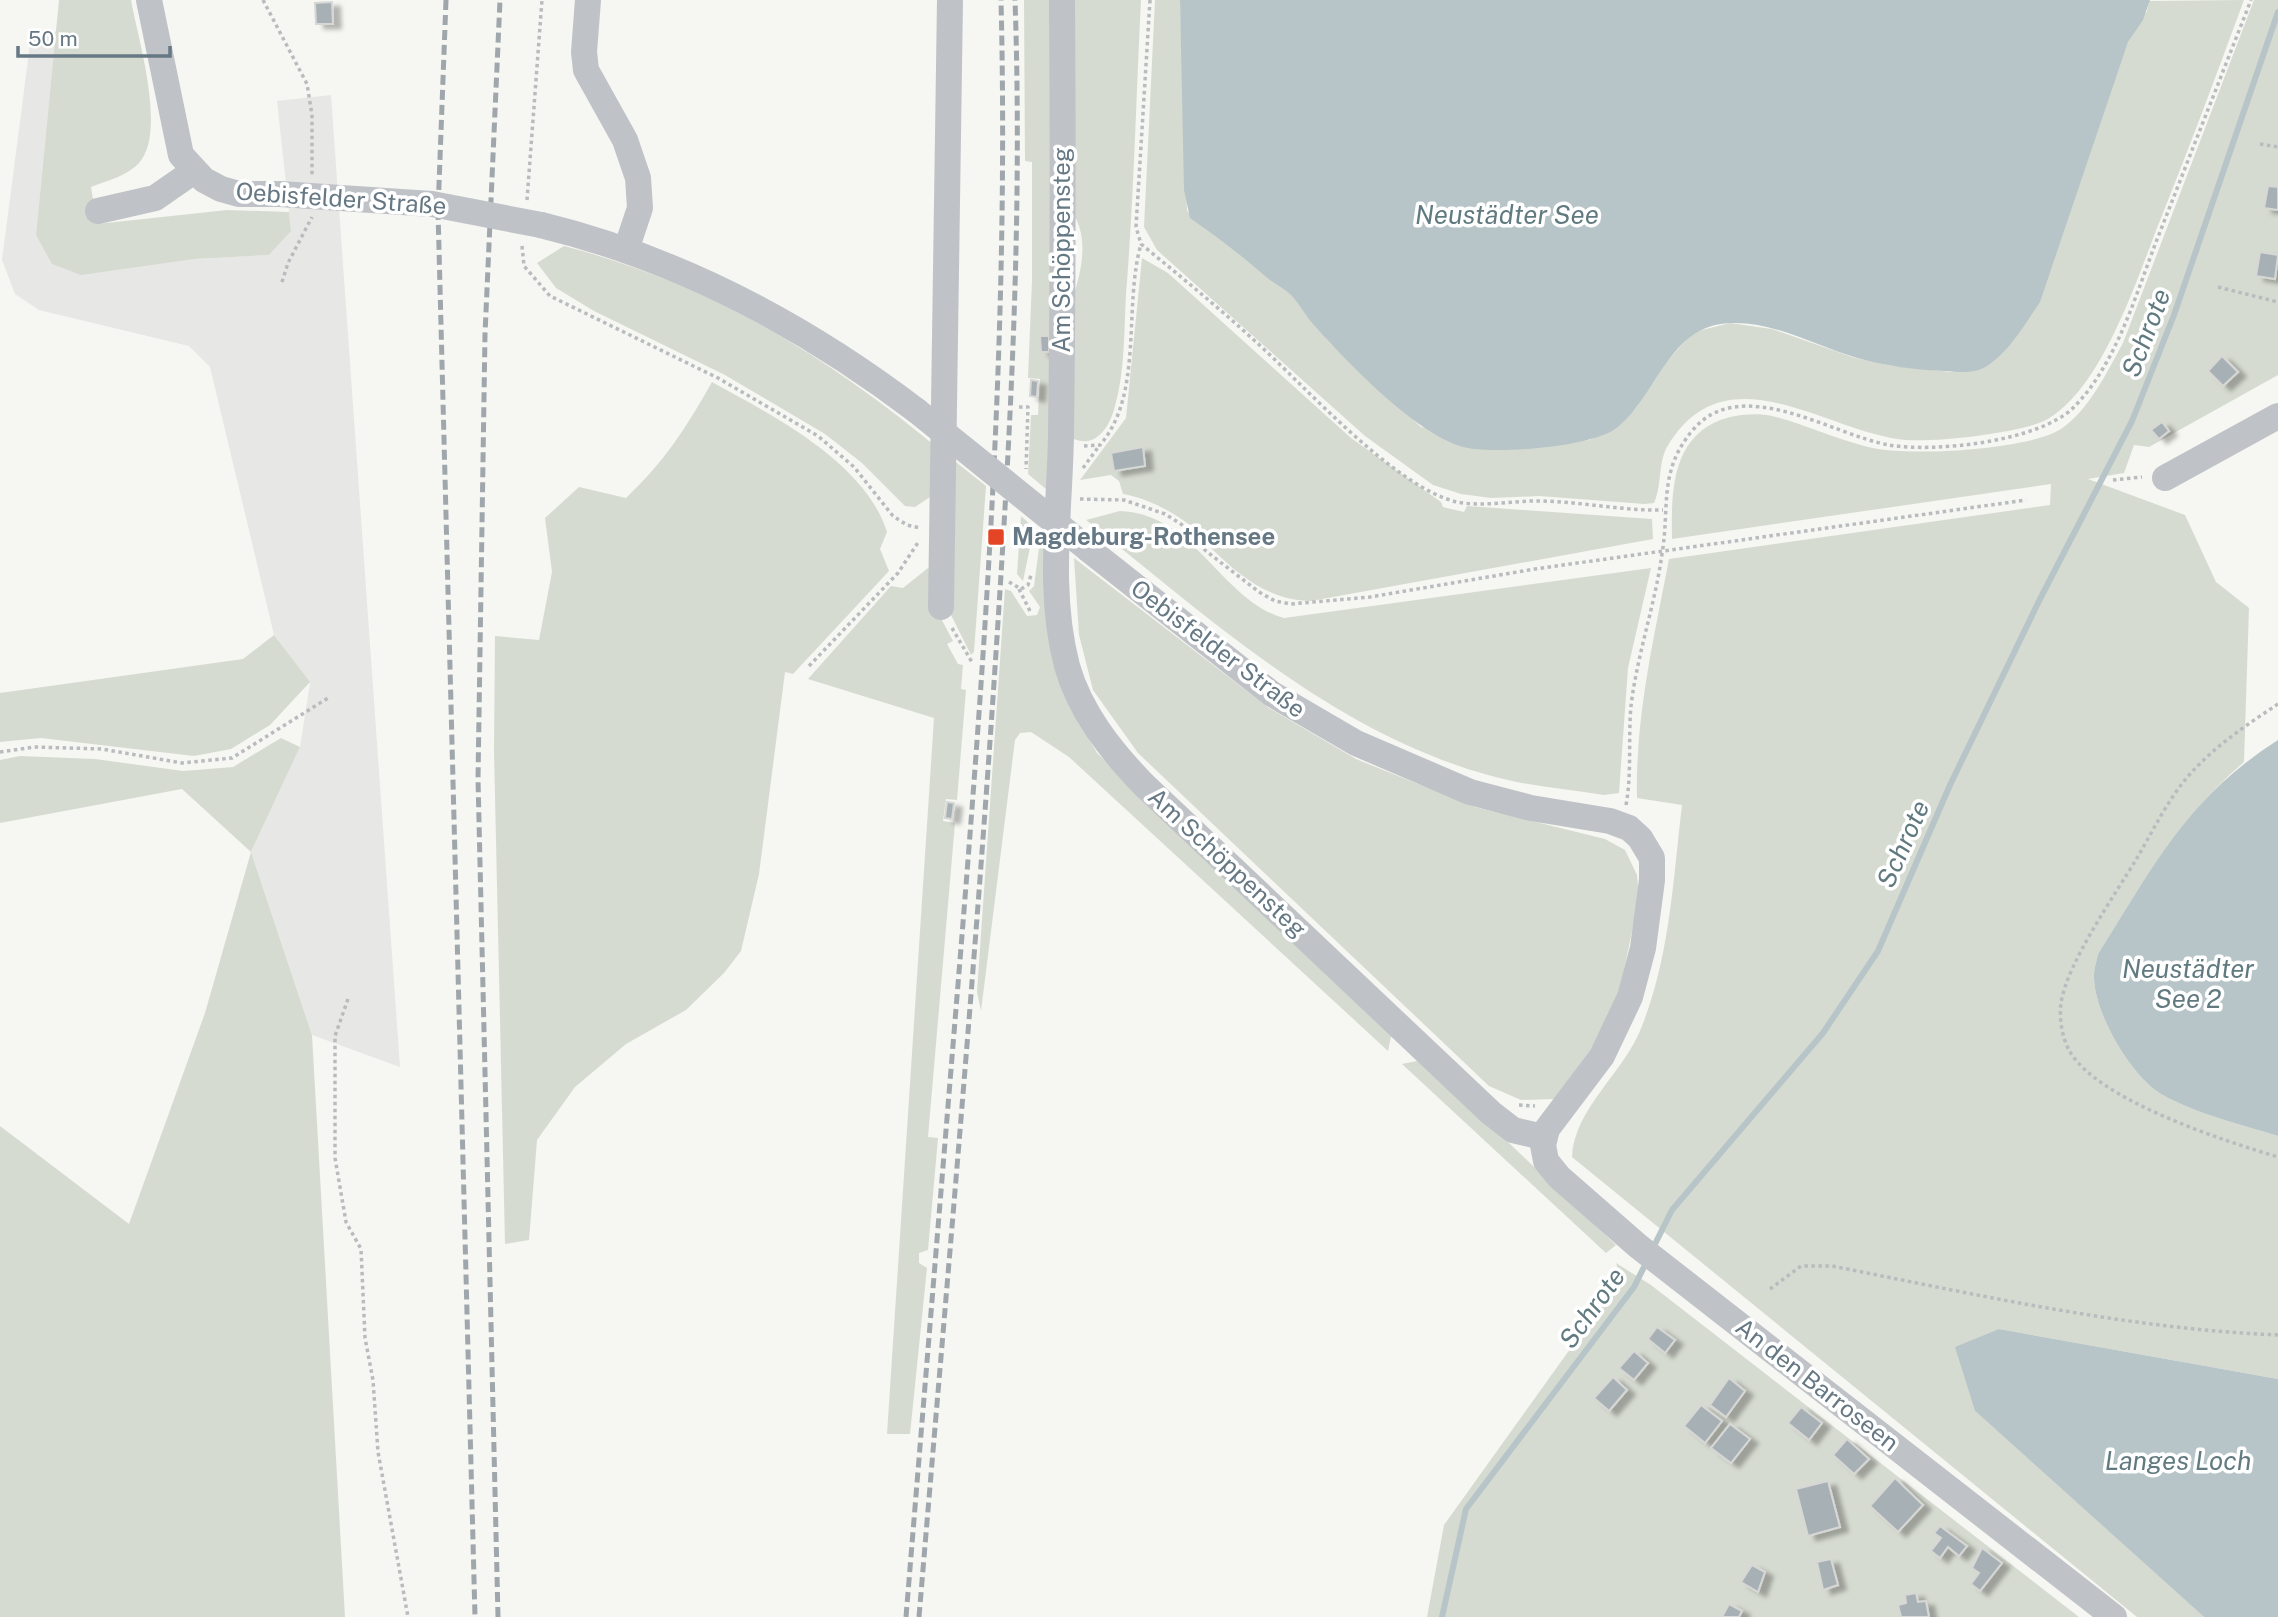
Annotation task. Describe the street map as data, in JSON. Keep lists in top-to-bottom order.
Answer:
{
  "streets": {
    "street": ["Oebisfelder Straße", "Am Schöppensteg", "An den Barroseen"]
  },
  "crossings": [
    ["Oebisfelder Straße", "Am Schöppensteg"],
    ["Oebisfelder Straße", "An den Barroseen"],
    ["Am Schöppensteg", "An den Barroseen"]
  ],
  "water": [
    "Neustädter See",
    "Schrote",
    "Neustädter See 2",
    "Langes Loch"
  ],
  "places": {
    "transit": ["Magdeburg-Rothensee"]
  },
  "scale_bar": "50 m"
}
